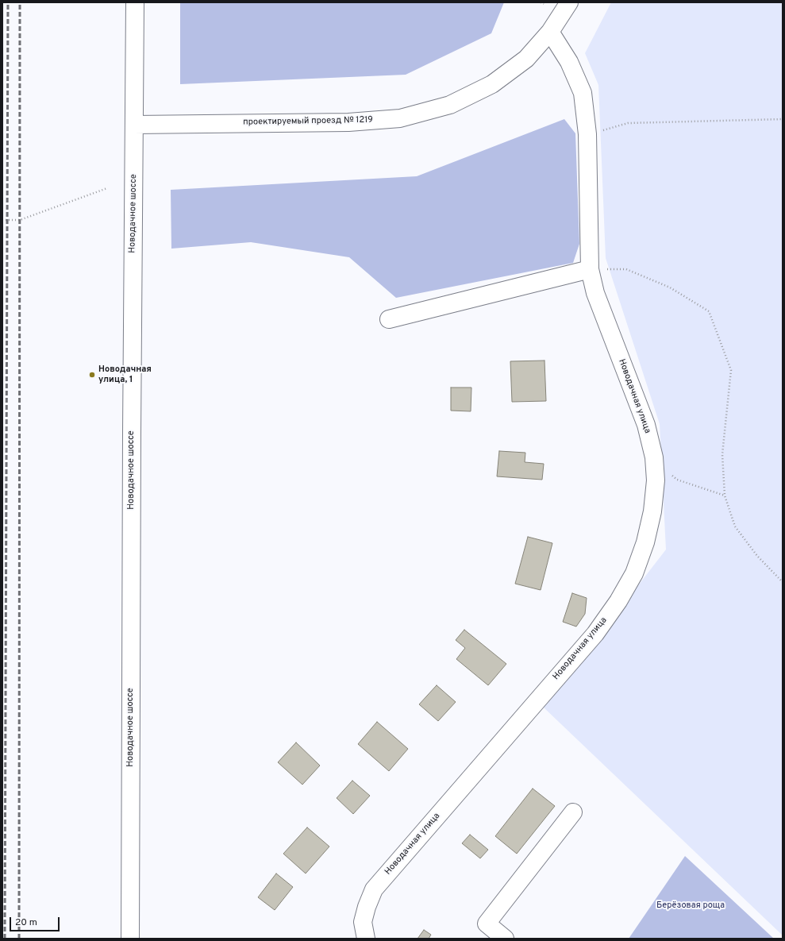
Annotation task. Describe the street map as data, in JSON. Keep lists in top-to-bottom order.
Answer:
{
  "streets": {
    "street": ["проектируемый проезд № 1219", "Новодачное шоссе", "Новодачная улица"]
  },
  "crossings": [
    ["проектируемый проезд № 1219", "Новодачное шоссе"],
    ["проектируемый проезд № 1219", "Новодачная улица"]
  ],
  "parks": ["Берёзовая роща"],
  "places": ["Новодачная улица, 1"],
  "scale_bar": "20 m"
}
